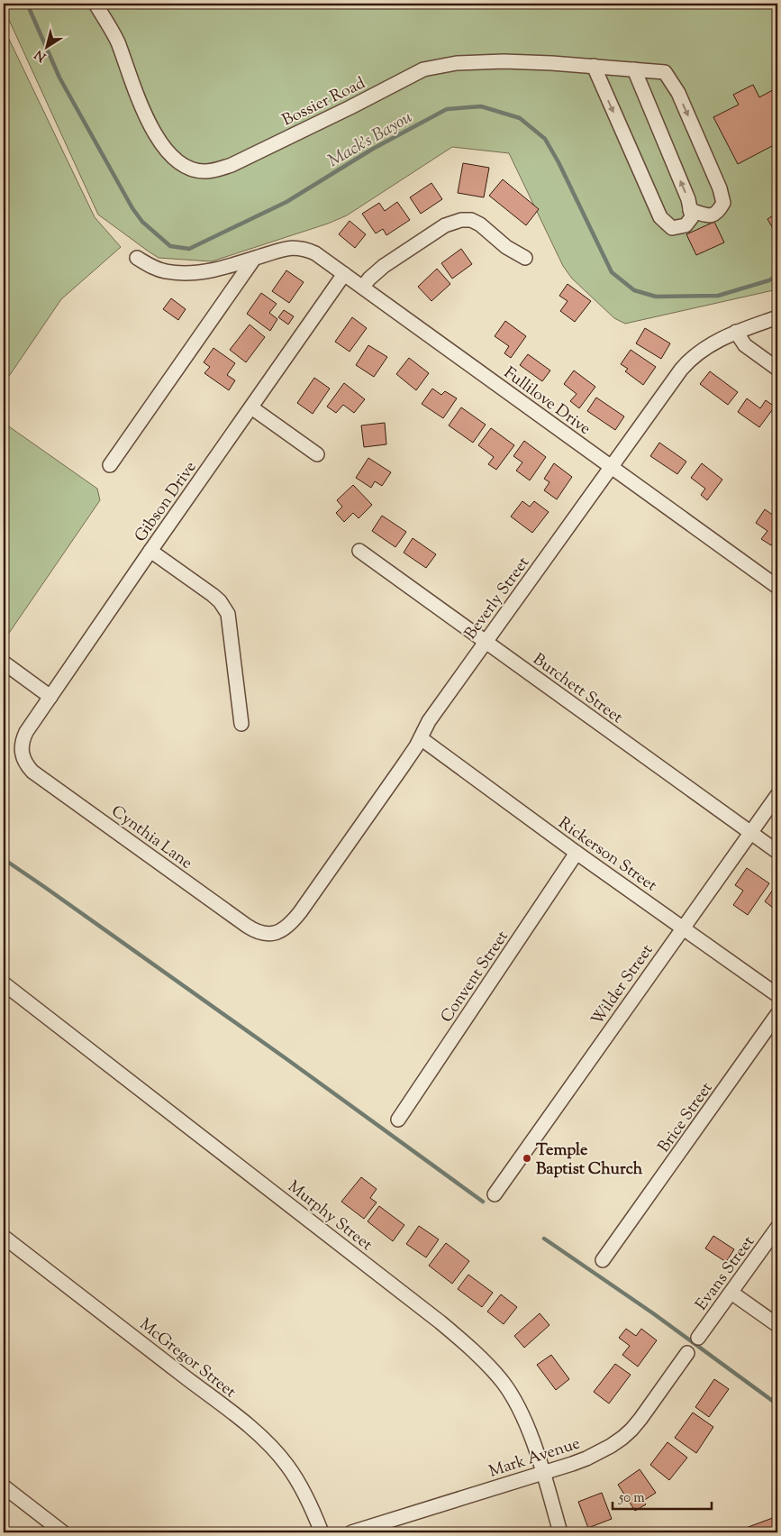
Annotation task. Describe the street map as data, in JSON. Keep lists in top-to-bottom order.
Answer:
{
  "streets": {
    "street": [
      "Bossier Road",
      "Fullilove Drive",
      "Gibson Drive",
      "Beverly Street",
      "Burchett Street",
      "Cynthia Lane",
      "Rickerson Street",
      "Convent Street",
      "Wilder Street",
      "Brice Street",
      "Murphy Street",
      "Evans Street",
      "McGregor Street",
      "Mark Avenue"
    ]
  },
  "crossings": [
    ["Fullilove Drive", "Gibson Drive"],
    ["Fullilove Drive", "Beverly Street"],
    ["Gibson Drive", "Cynthia Lane"],
    ["Beverly Street", "Burchett Street"],
    ["Beverly Street", "Cynthia Lane"],
    ["Beverly Street", "Rickerson Street"],
    ["Burchett Street", "Wilder Street"],
    ["Rickerson Street", "Convent Street"],
    ["Rickerson Street", "Wilder Street"],
    ["Murphy Street", "Mark Avenue"]
  ],
  "water": ["Mack's Bayou"],
  "places": ["Temple Baptist Church"],
  "scale_bar": "50 m",
  "north": "bottom left"
}
